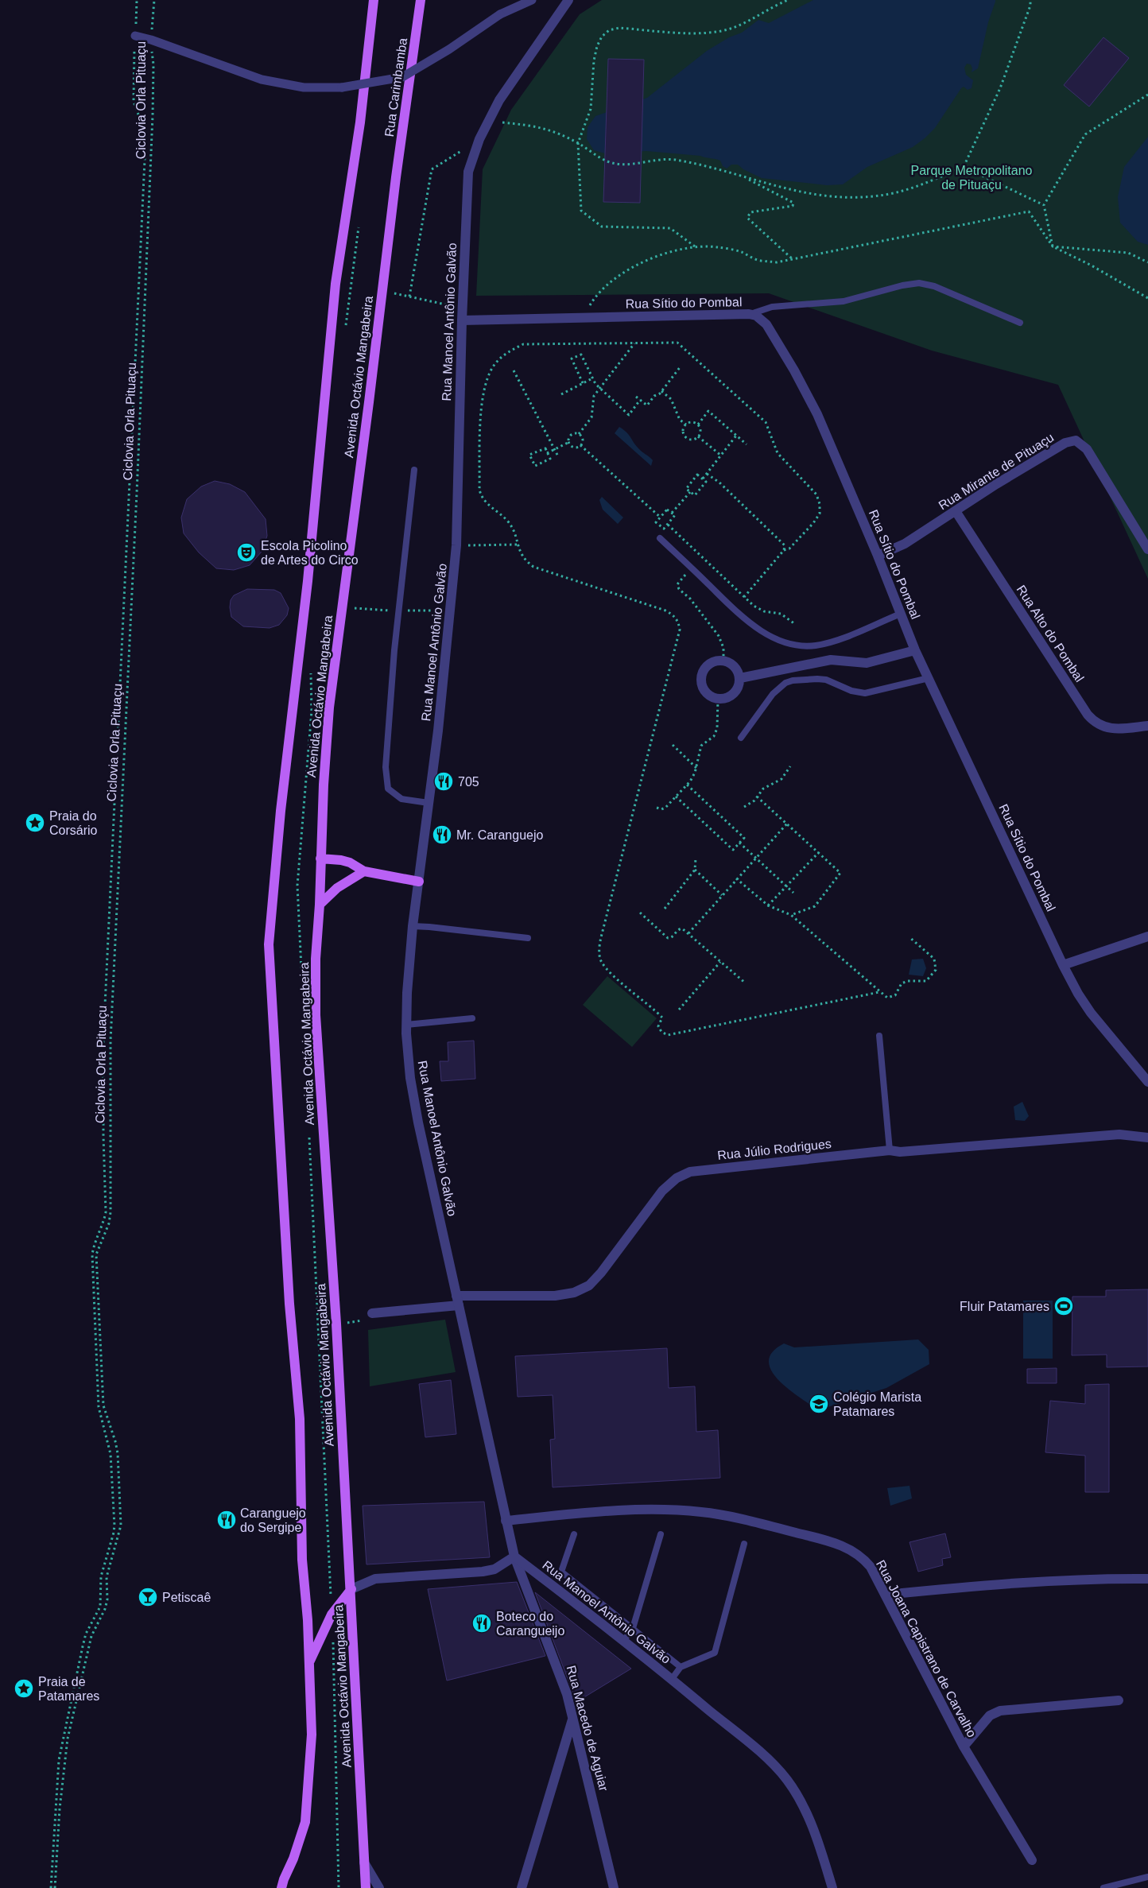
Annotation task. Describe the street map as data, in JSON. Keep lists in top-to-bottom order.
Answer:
{
  "streets": {
    "main road": ["Rua Carimbamba", "Avenida Octávio Mangabeira"],
    "street": [
      "Rua Sítio do Pombal",
      "Rua Manoel Antônio Galvão",
      "Rua Mirante de Pituaçu",
      "Rua Alto do Pombal",
      "Rua Júlio Rodrigues",
      "Rua Joana Capistrano de Carvalho",
      "Rua Macedo de Aguiar"
    ],
    "path": ["Ciclovia Orla Pituaçu"]
  },
  "crossings": [
    ["Rua Carimbamba", "Avenida Octávio Mangabeira"],
    ["Rua Sítio do Pombal", "Rua Manoel Antônio Galvão"],
    ["Rua Sítio do Pombal", "Rua Mirante de Pituaçu"],
    ["Rua Manoel Antônio Galvão", "Rua Júlio Rodrigues"],
    ["Rua Manoel Antônio Galvão", "Rua Joana Capistrano de Carvalho"],
    ["Rua Manoel Antônio Galvão", "Rua Macedo de Aguiar"],
    ["Rua Mirante de Pituaçu", "Rua Alto do Pombal"]
  ],
  "parks": ["Parque Metropolitano de Pituaçu"],
  "places": {
    "theatre": ["Escola Picolino de Artes do Circo"],
    "restaurant": [
      "705",
      "Mr. Caranguejo",
      "Caranguejo do Sergipe",
      "Boteco do Carangueijo"
    ],
    "place": ["Praia do Corsário", "Praia de Patamares"],
    "sports": ["Fluir Patamares"],
    "school or university": ["Colégio Marista Patamares"],
    "bar": ["Petiscaê"]
  }
}
